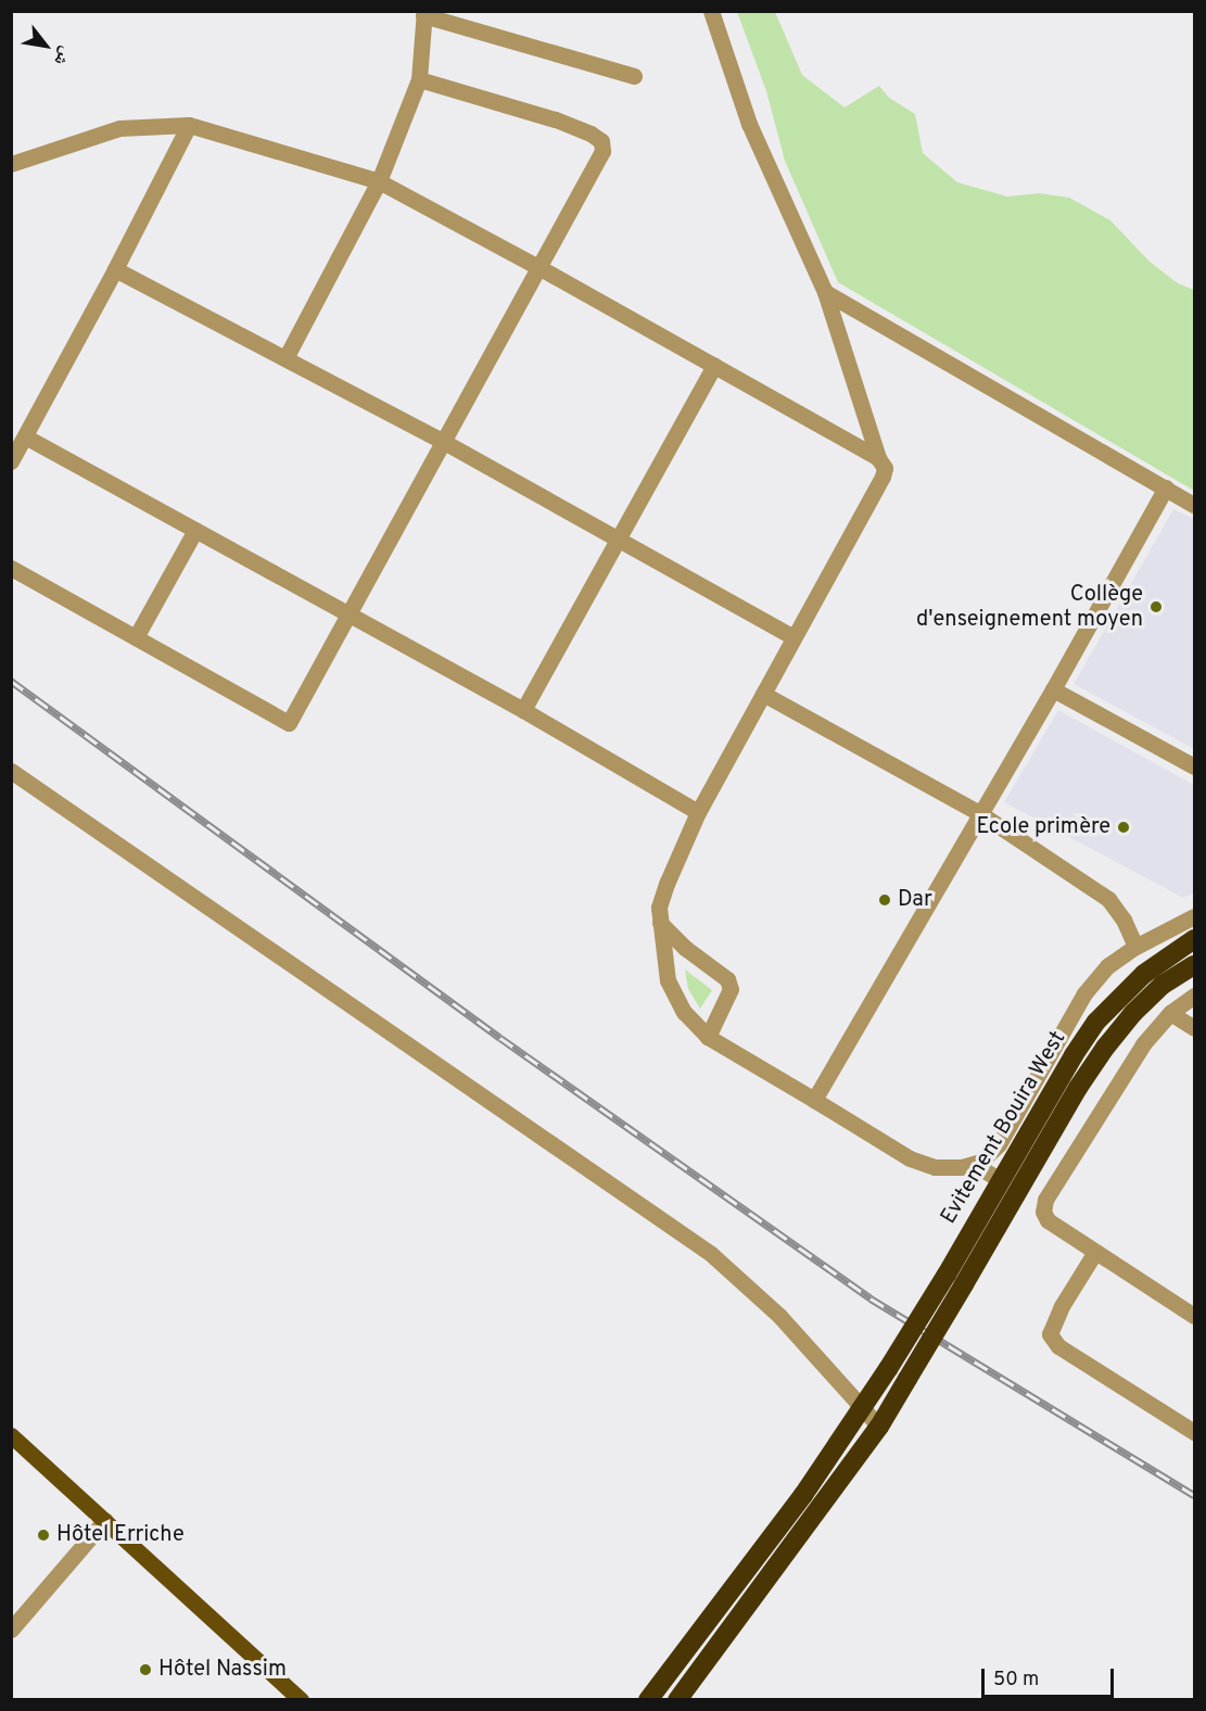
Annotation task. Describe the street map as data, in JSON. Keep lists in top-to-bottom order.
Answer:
{
  "streets": {
    "highway": ["Evitement Bouira West"]
  },
  "places": [
    "Collège d'enseignement moyen",
    "Ecole primère",
    "Dar",
    "Hôtel Erriche",
    "Hôtel Nassim"
  ],
  "scale_bar": "50 m",
  "north": "bottom right"
}
